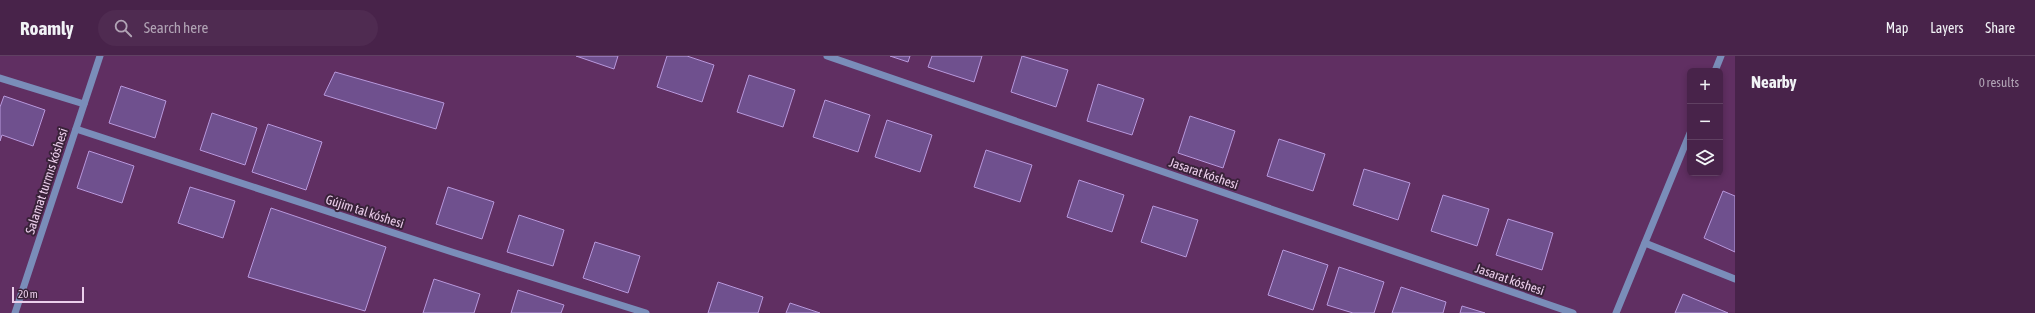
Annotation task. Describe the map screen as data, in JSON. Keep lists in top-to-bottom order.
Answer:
{
  "streets": {
    "street": ["Jasarat kóshesi", "Salamat turmıs kóshesi", "Gújim tal kóshesi"]
  },
  "crossings": [
    ["Salamat turmıs kóshesi", "Gújim tal kóshesi"]
  ],
  "scale_bar": "20 m",
  "page": {
    "header": "Roamly",
    "search": "Search here",
    "nav": ["Map", "Layers", "Share"],
    "heading": ["Nearby", "0 results"],
    "map_buttons": ["+", "−"],
    "scale": "20 m"
  }
}
